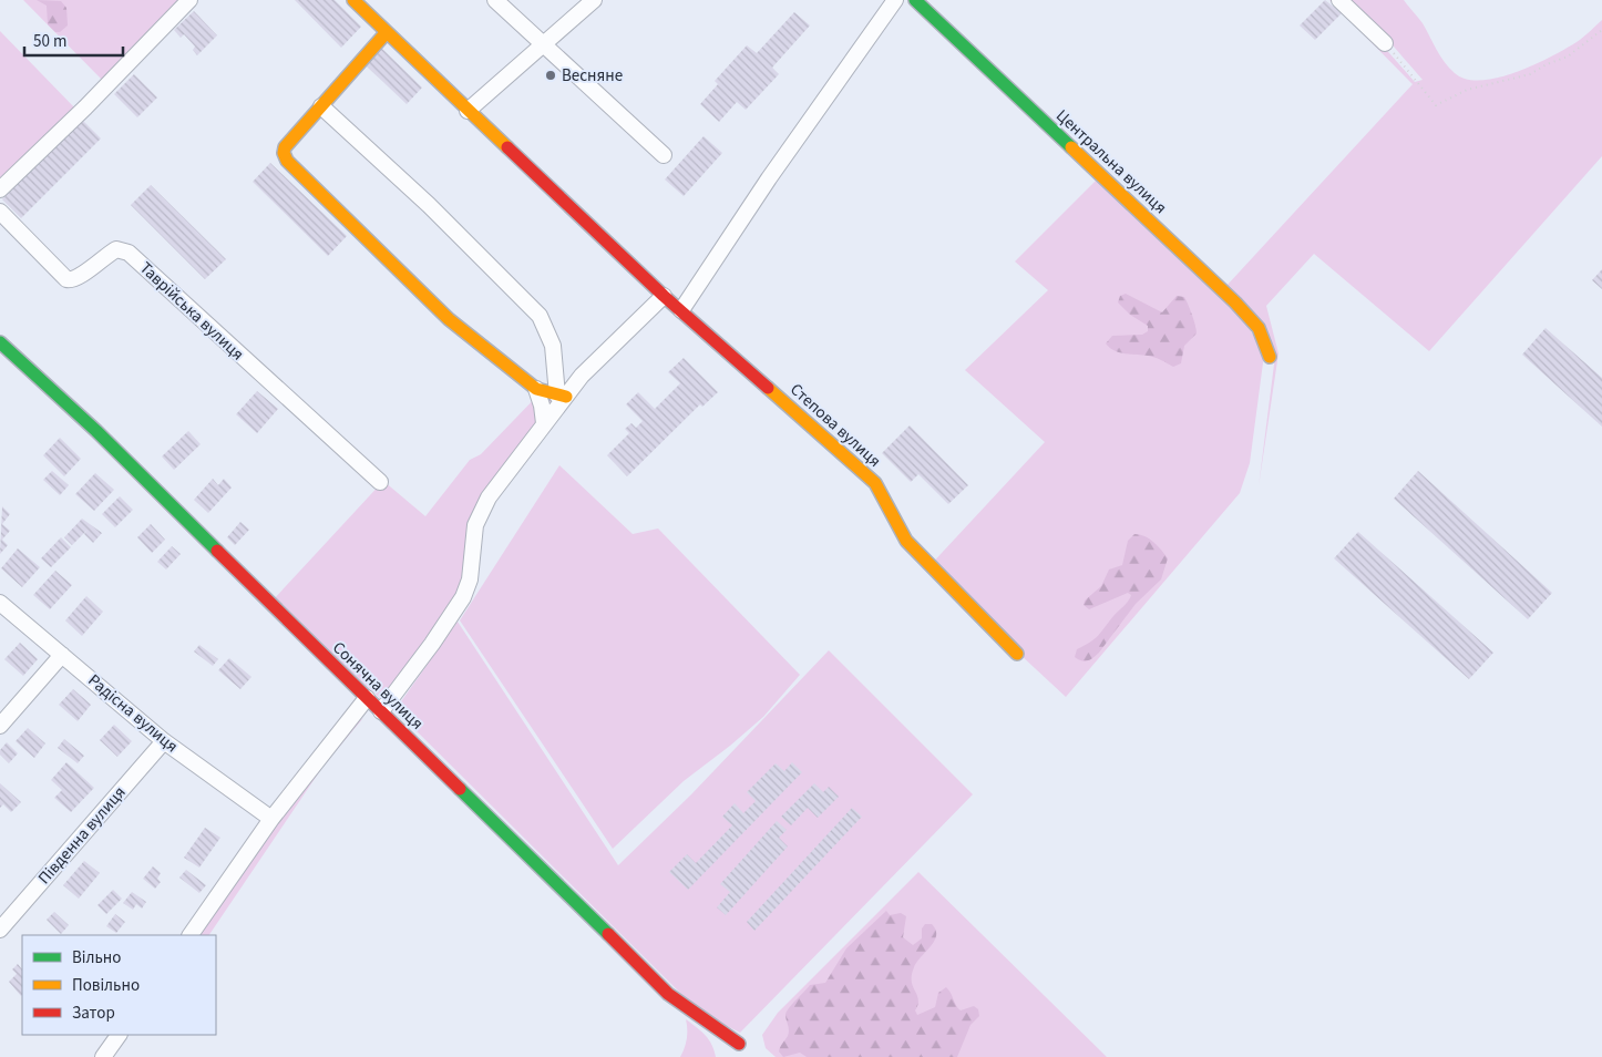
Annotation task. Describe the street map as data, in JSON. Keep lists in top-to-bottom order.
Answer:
{
  "streets": {
    "street": [
      "Центральна вулиця",
      "Таврійська вулиця",
      "Степова вулиця",
      "Сонячна вулиця",
      "Радісна вулиця",
      "Південна вулиця"
    ]
  },
  "crossings": [
    ["Радісна вулиця", "Південна вулиця"]
  ],
  "places": ["Весняне"],
  "legend": ["Вільно", "Повільно", "Затор"],
  "scale_bar": "50 m"
}
